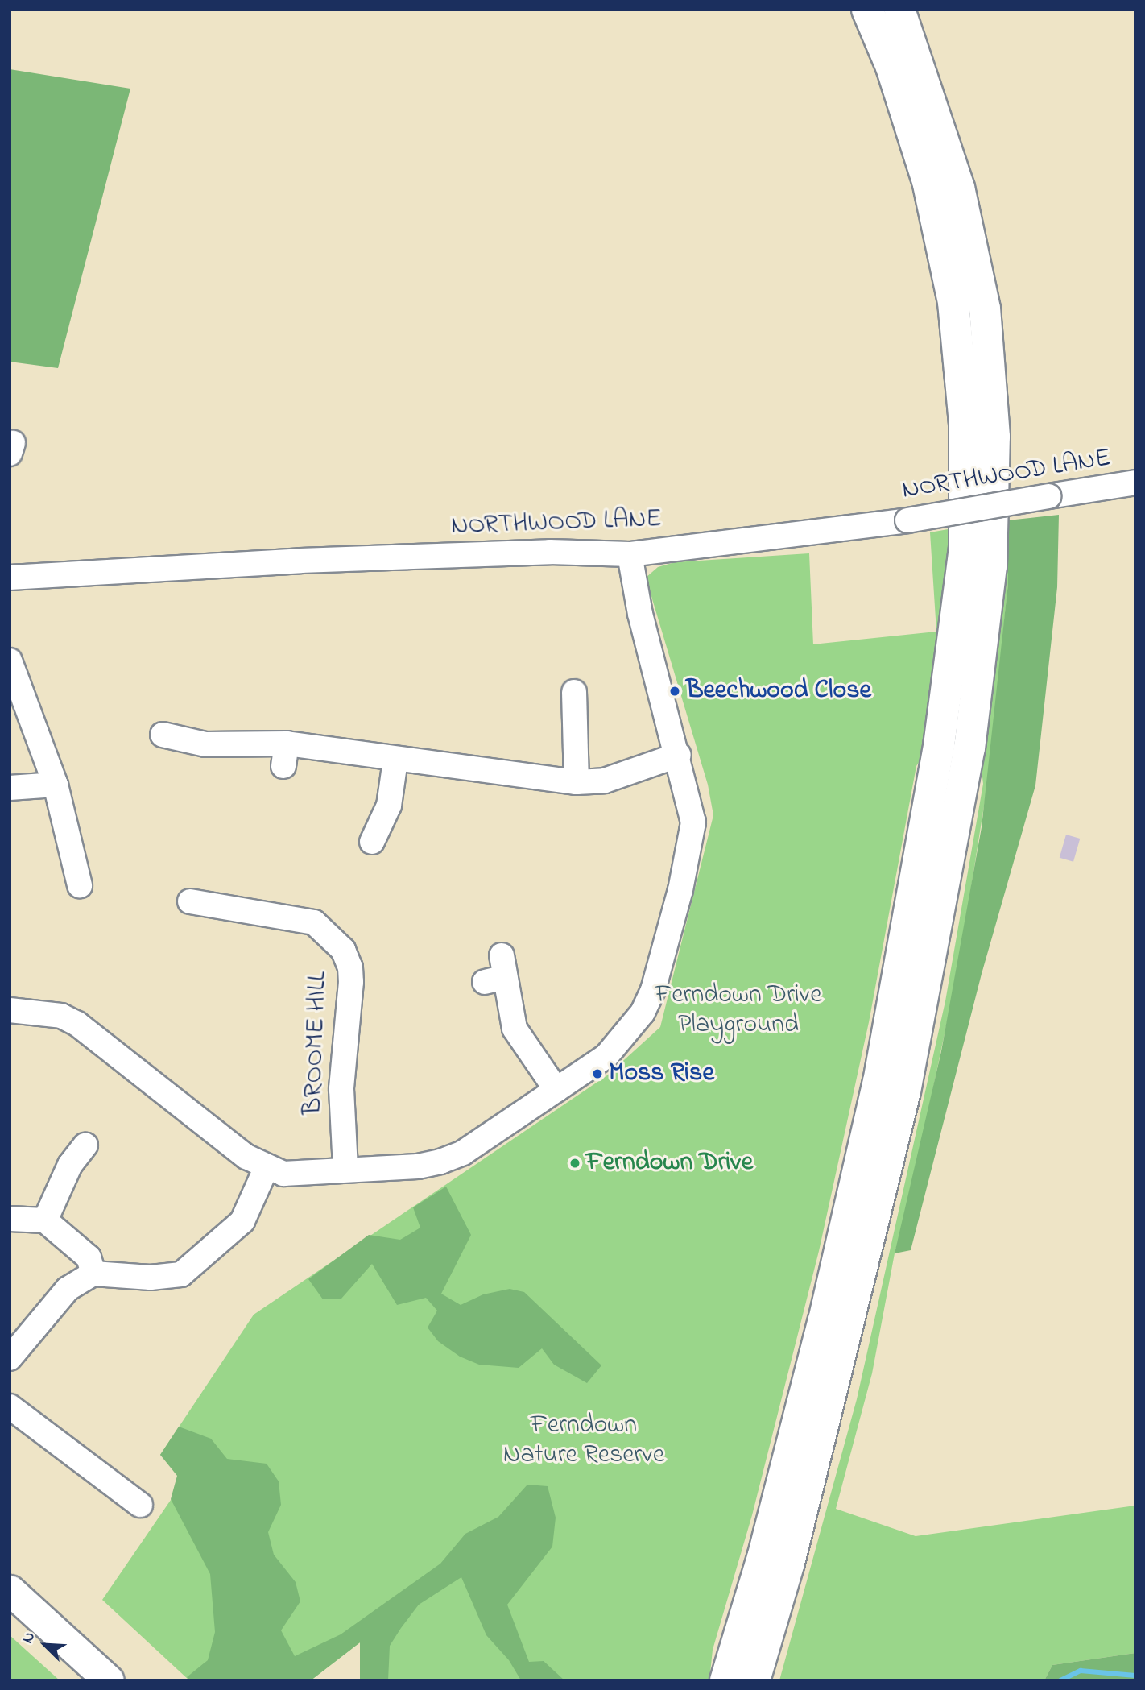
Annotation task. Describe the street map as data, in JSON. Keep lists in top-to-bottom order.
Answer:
{
  "streets": {
    "street": ["NORTHWOOD LANE", "BROOME HILL"]
  },
  "parks": ["Ferndown Drive Playground", "Ferndown Nature Reserve"],
  "places": ["Beechwood Close", "Moss Rise", "Ferndown Drive"],
  "north": "top left"
}
